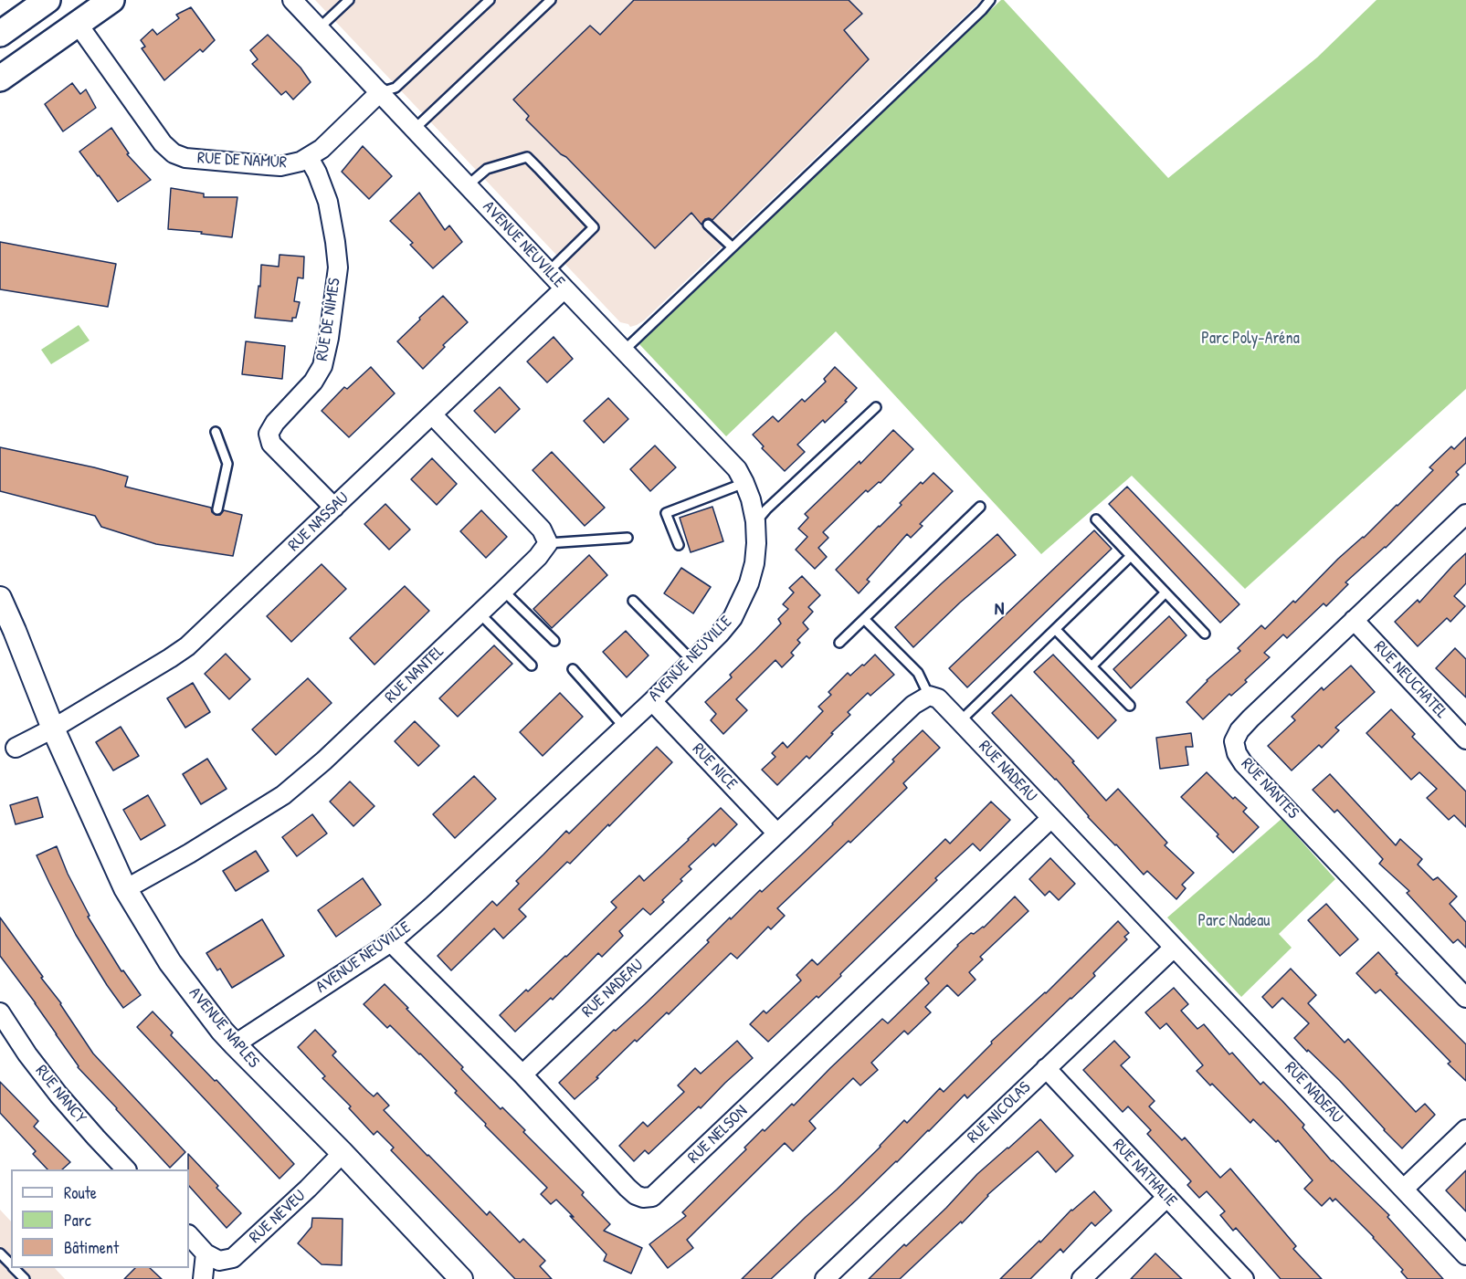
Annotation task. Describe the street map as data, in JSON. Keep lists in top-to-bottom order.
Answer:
{
  "streets": {
    "street": [
      "RUE DE NAMUR",
      "AVENUE NEUVILLE",
      "RUE DE NÎMES",
      "RUE NASSAU",
      "RUE NANTEL",
      "RUE NEUCHATEL",
      "RUE NICE",
      "RUE NADEAU",
      "RUE NANTES",
      "AVENUE NAPLES",
      "RUE NANCY",
      "RUE NICOLAS",
      "RUE NELSON",
      "RUE NATHALIE",
      "RUE NEVEU"
    ]
  },
  "crossings": [
    ["RUE DE NAMUR", "AVENUE NEUVILLE"],
    ["RUE DE NAMUR", "RUE DE NÎMES"],
    ["AVENUE NEUVILLE", "RUE NASSAU"],
    ["AVENUE NEUVILLE", "RUE NICE"],
    ["AVENUE NEUVILLE", "AVENUE NAPLES"],
    ["AVENUE NEUVILLE", "RUE NELSON"],
    ["RUE DE NÎMES", "RUE NASSAU"],
    ["RUE NASSAU", "AVENUE NAPLES"],
    ["RUE NANTEL", "AVENUE NAPLES"],
    ["RUE NEUCHATEL", "RUE NANTES"],
    ["RUE NICE", "RUE NADEAU"],
    ["RUE NADEAU", "RUE NICOLAS"],
    ["RUE NADEAU", "RUE NELSON"],
    ["AVENUE NAPLES", "RUE NEVEU"],
    ["RUE NICOLAS", "RUE NATHALIE"]
  ],
  "districts": ["N"],
  "parks": ["Parc Poly-Aréna", "Parc Nadeau"],
  "legend": ["Route", "Parc", "Bâtiment"]
}
